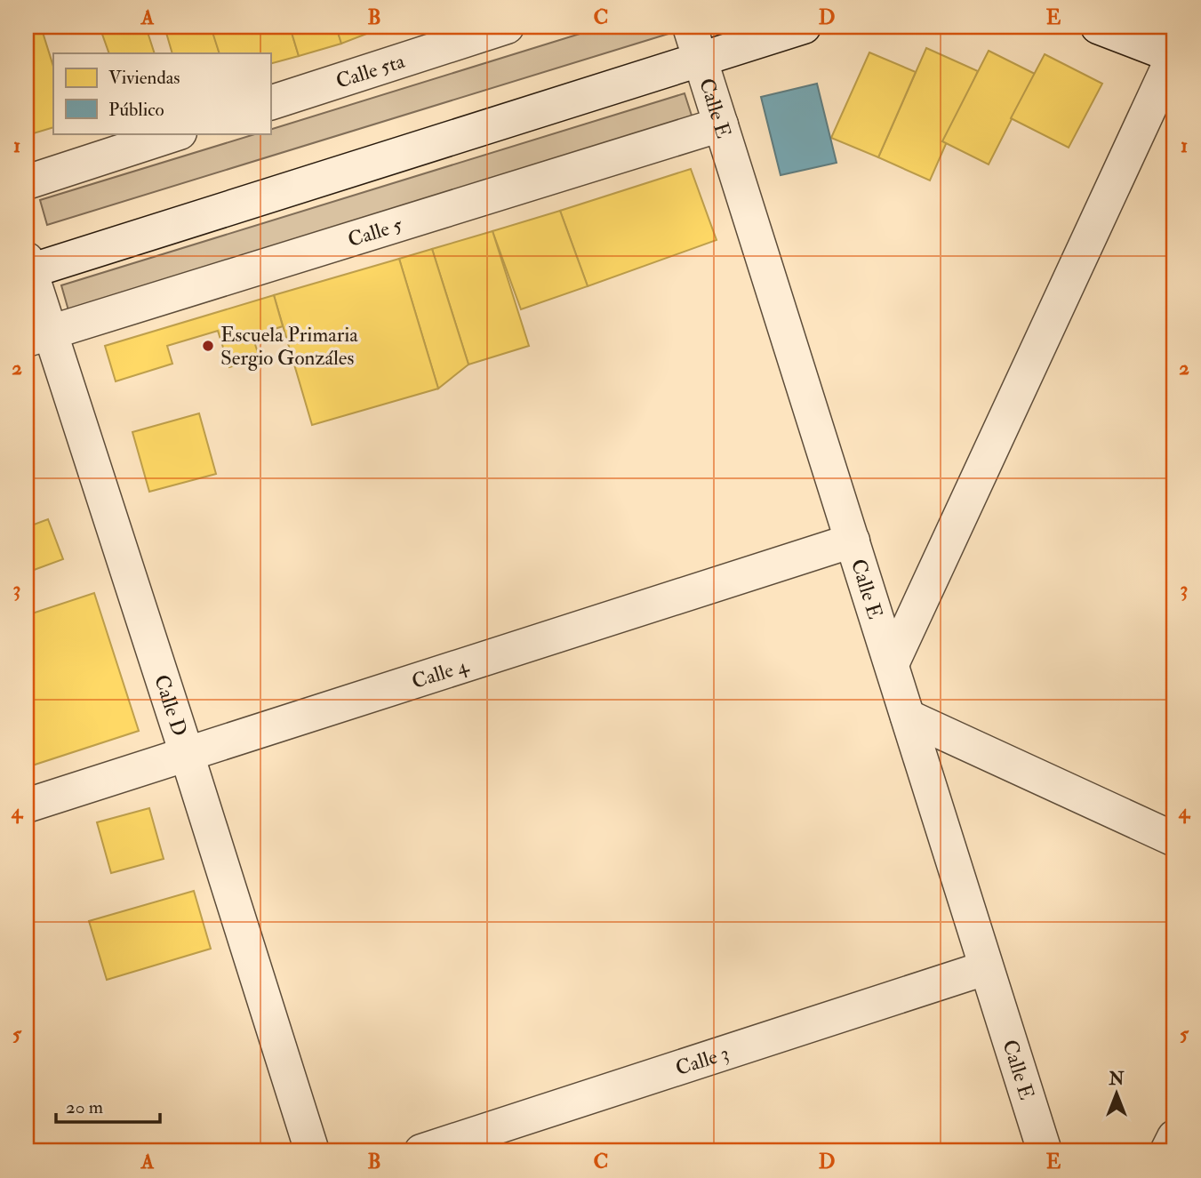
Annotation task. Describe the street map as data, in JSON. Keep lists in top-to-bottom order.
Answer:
{
  "streets": {
    "street": [
      "Calle 5ta",
      "Calle E",
      "Calle 5",
      "Calle 4",
      "Calle D",
      "Calle 3"
    ]
  },
  "crossings": [
    ["Calle E", "Calle 5"],
    ["Calle E", "Calle 4"],
    ["Calle E", "Calle 3"],
    ["Calle 5", "Calle D"],
    ["Calle 4", "Calle D"]
  ],
  "places": ["Escuela Primaria Sergio Gonzáles"],
  "legend": ["Viviendas", "Público"],
  "scale_bar": "20 m",
  "north": "top",
  "grid": {
    "columns": [
      "A",
      "B",
      "C",
      "D",
      "E"
    ],
    "rows": [
      "1",
      "2",
      "3",
      "4",
      "5"
    ]
  }
}
